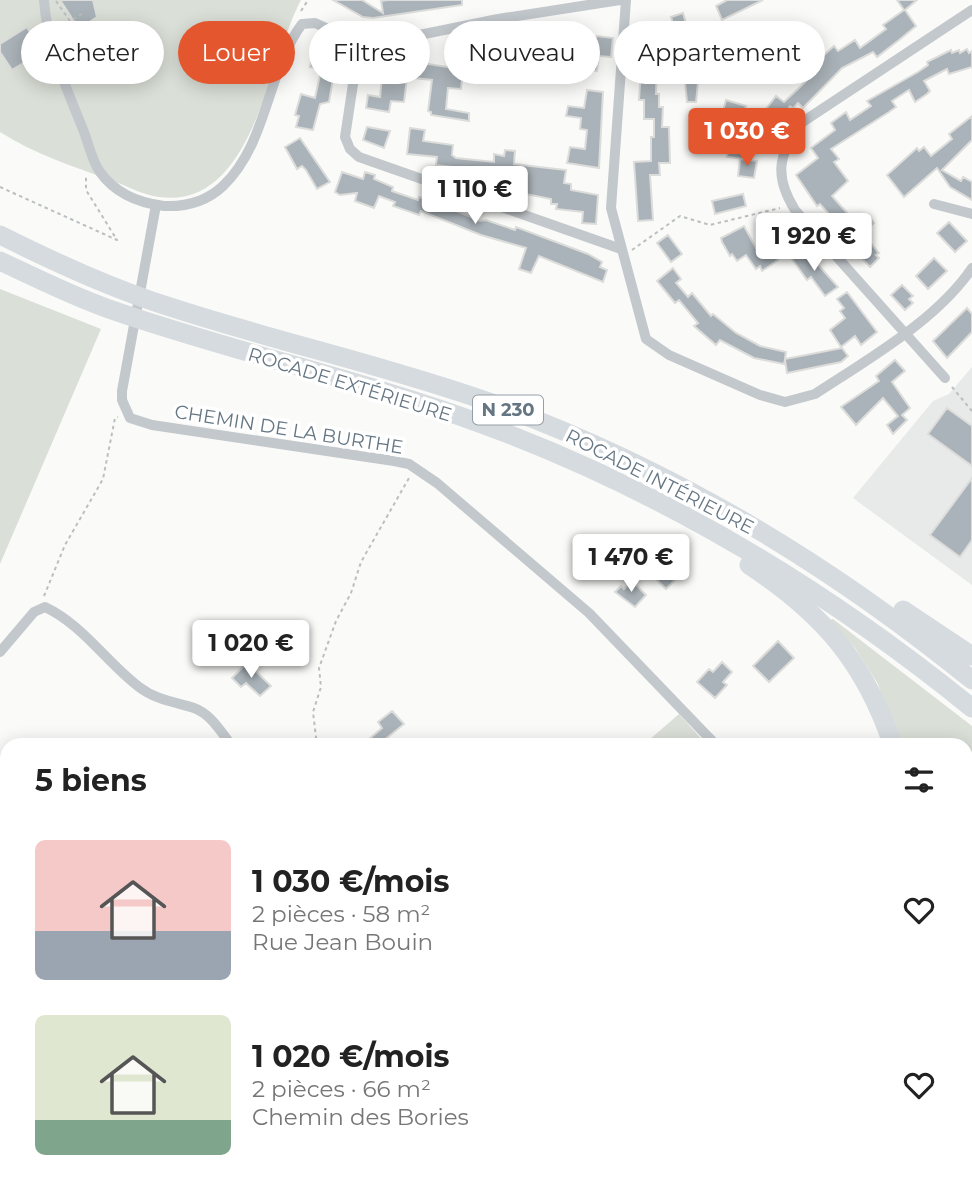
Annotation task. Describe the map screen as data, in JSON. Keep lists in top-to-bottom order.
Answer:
{
  "streets": {
    "highway": ["ROCADE EXTÉRIEURE", "N 230", "ROCADE INTÉRIEURE"],
    "street": ["CHEMIN DE LA BURTHE"]
  },
  "page": {
    "chip": [
      "Acheter",
      "Louer",
      "Filtres",
      "Nouveau",
      "Appartement"
    ],
    "price": [
      "1 030 €",
      "1 110 €",
      "1 920 €",
      "1 470 €",
      "1 020 €"
    ],
    "heading": "5 biens",
    "list": [
      {
        "name": "1 030 €/mois",
        "note": "2 pièces · 58 m² · Rue Jean Bouin"
      },
      {
        "name": "1 020 €/mois",
        "note": "2 pièces · 66 m² · Chemin des Bories"
      }
    ]
  }
}
